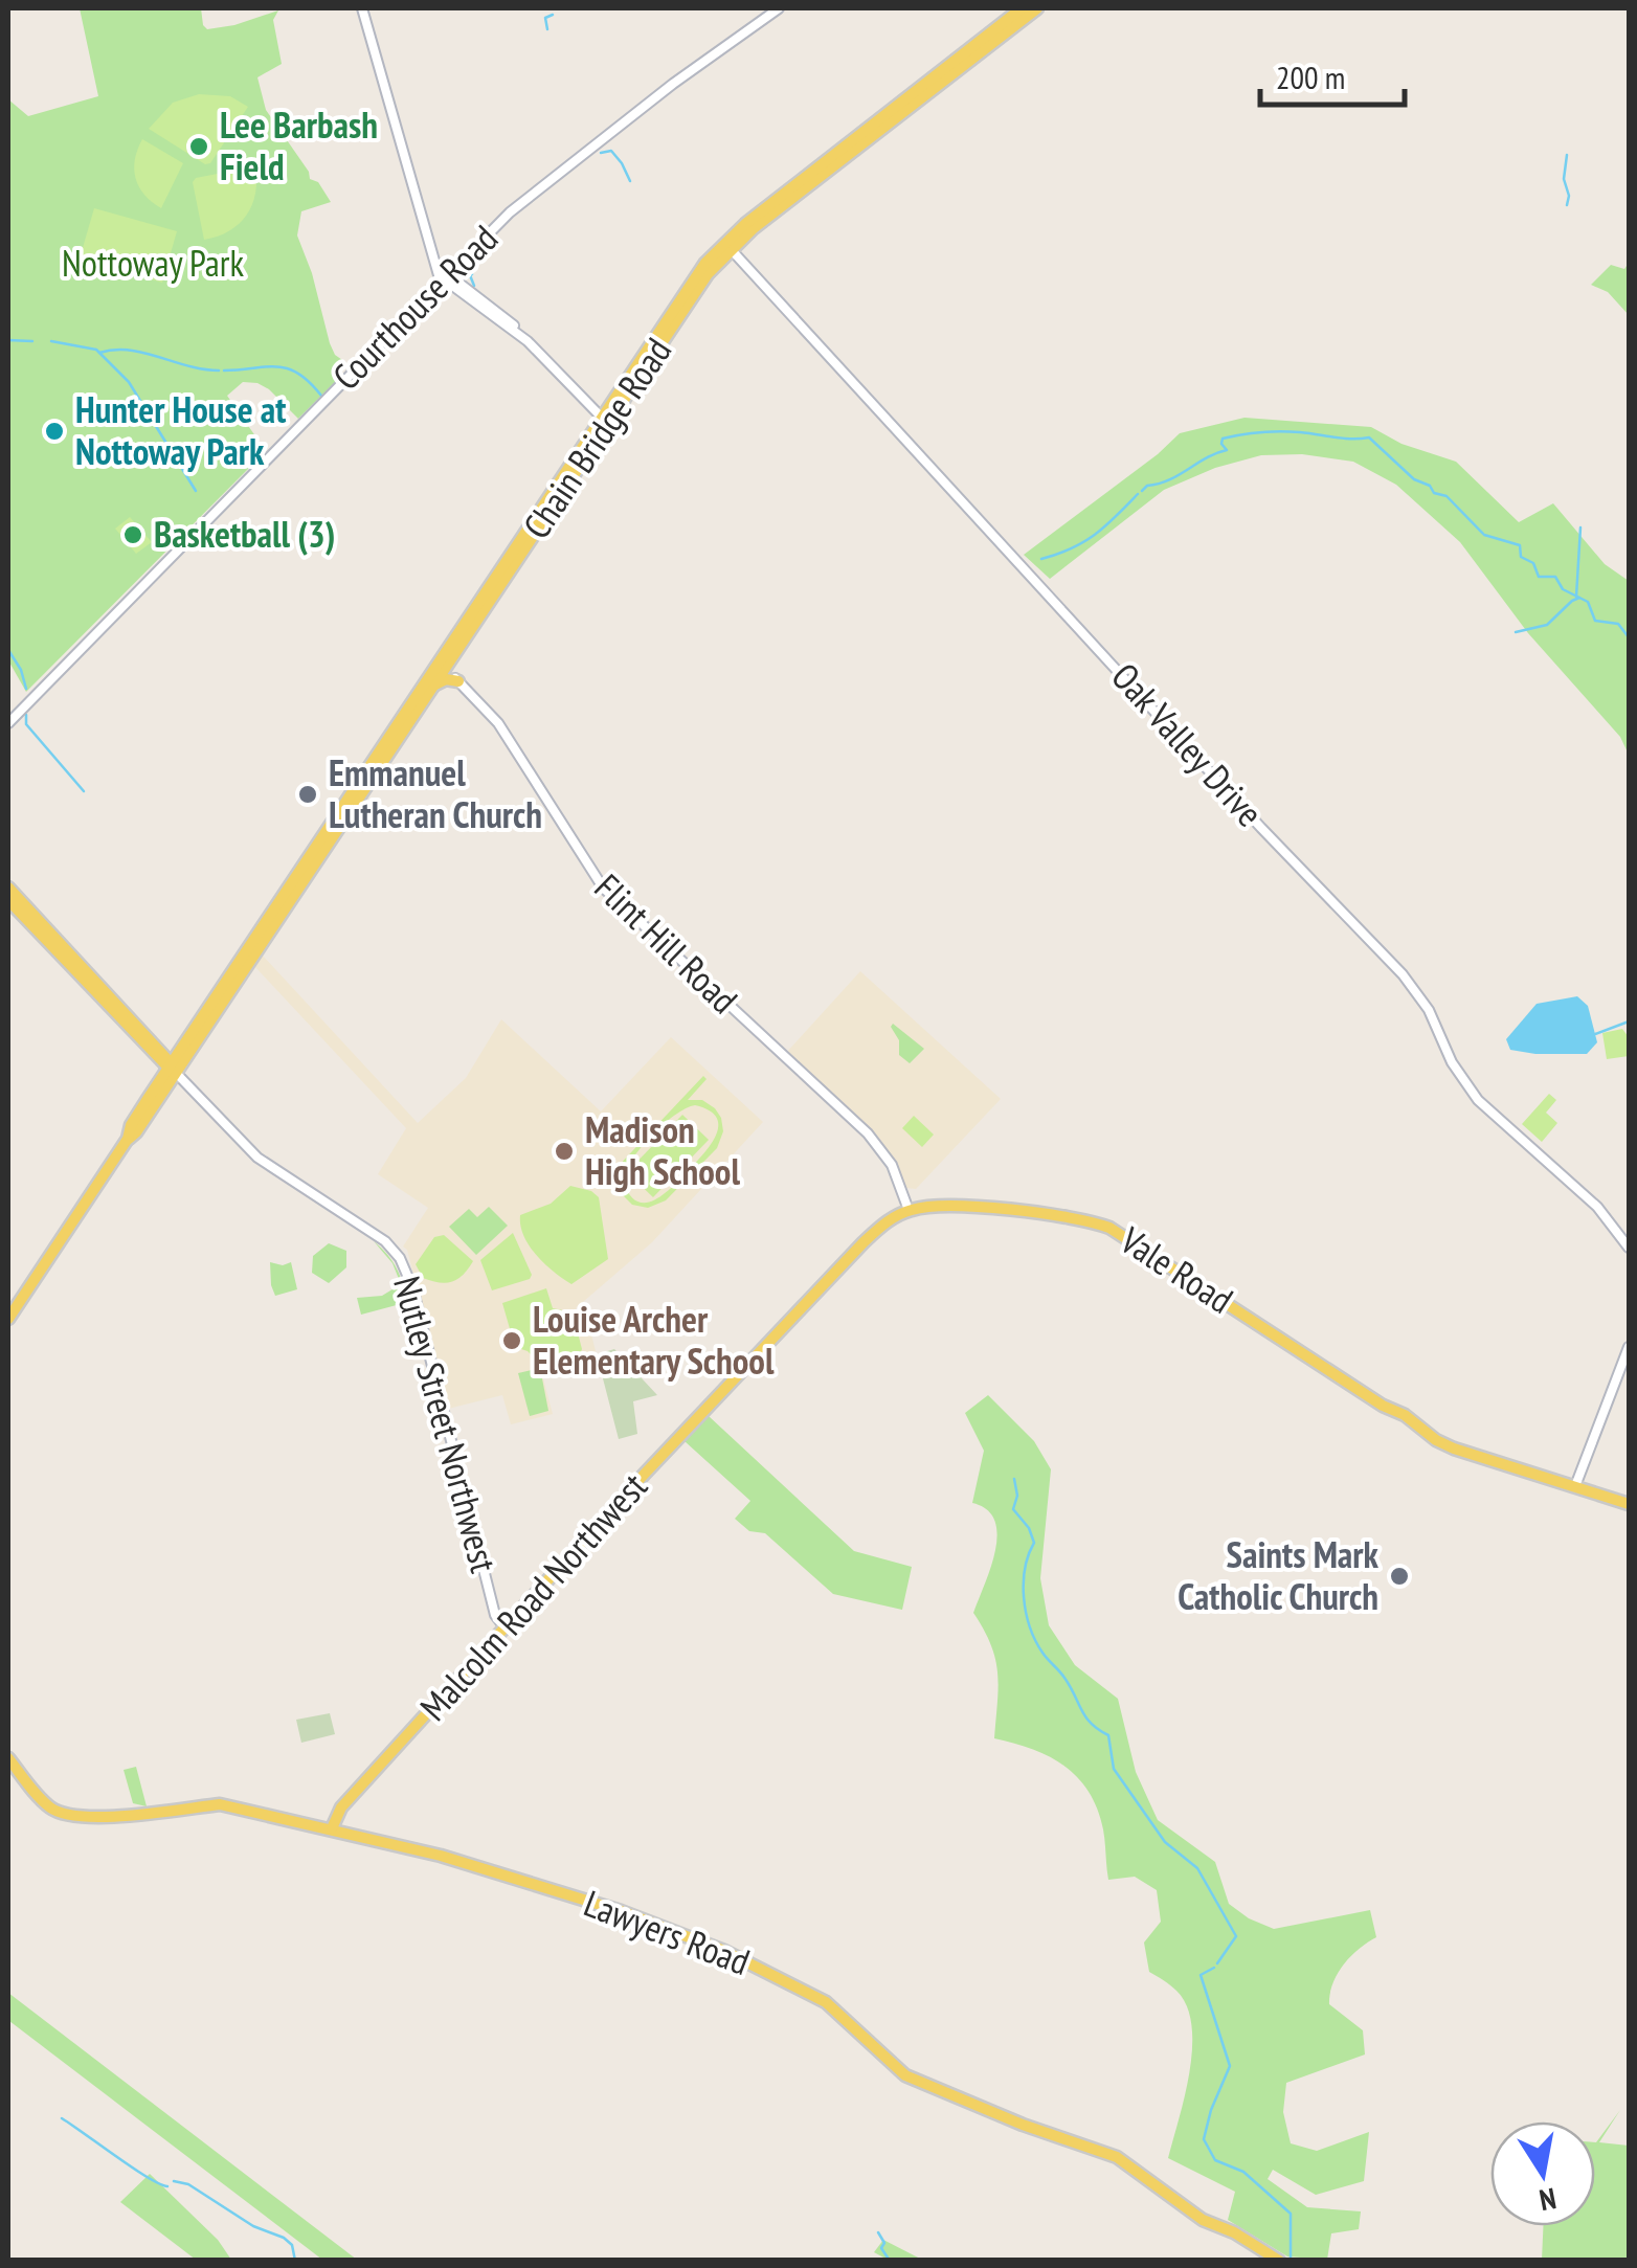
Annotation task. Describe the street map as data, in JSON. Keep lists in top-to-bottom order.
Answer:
{
  "streets": {
    "main road": [
      "Chain Bridge Road",
      "Vale Road",
      "Malcolm Road Northwest",
      "Lawyers Road"
    ],
    "street": [
      "Courthouse Road",
      "Oak Valley Drive",
      "Flint Hill Road",
      "Nutley Street Northwest"
    ]
  },
  "crossings": [
    ["Chain Bridge Road", "Oak Valley Drive"],
    ["Chain Bridge Road", "Flint Hill Road"],
    ["Flint Hill Road", "Vale Road"],
    ["Flint Hill Road", "Malcolm Road Northwest"],
    ["Vale Road", "Malcolm Road Northwest"],
    ["Nutley Street Northwest", "Malcolm Road Northwest"],
    ["Malcolm Road Northwest", "Lawyers Road"]
  ],
  "parks": ["Nottoway Park"],
  "places": [
    "Lee Barbash Field",
    "Hunter House at Nottoway Park",
    "Basketball (3)",
    "Emmanuel Lutheran Church",
    "Madison High School",
    "Louise Archer Elementary School",
    "Saints Mark Catholic Church"
  ],
  "scale_bar": "200 m",
  "north": "bottom"
}
